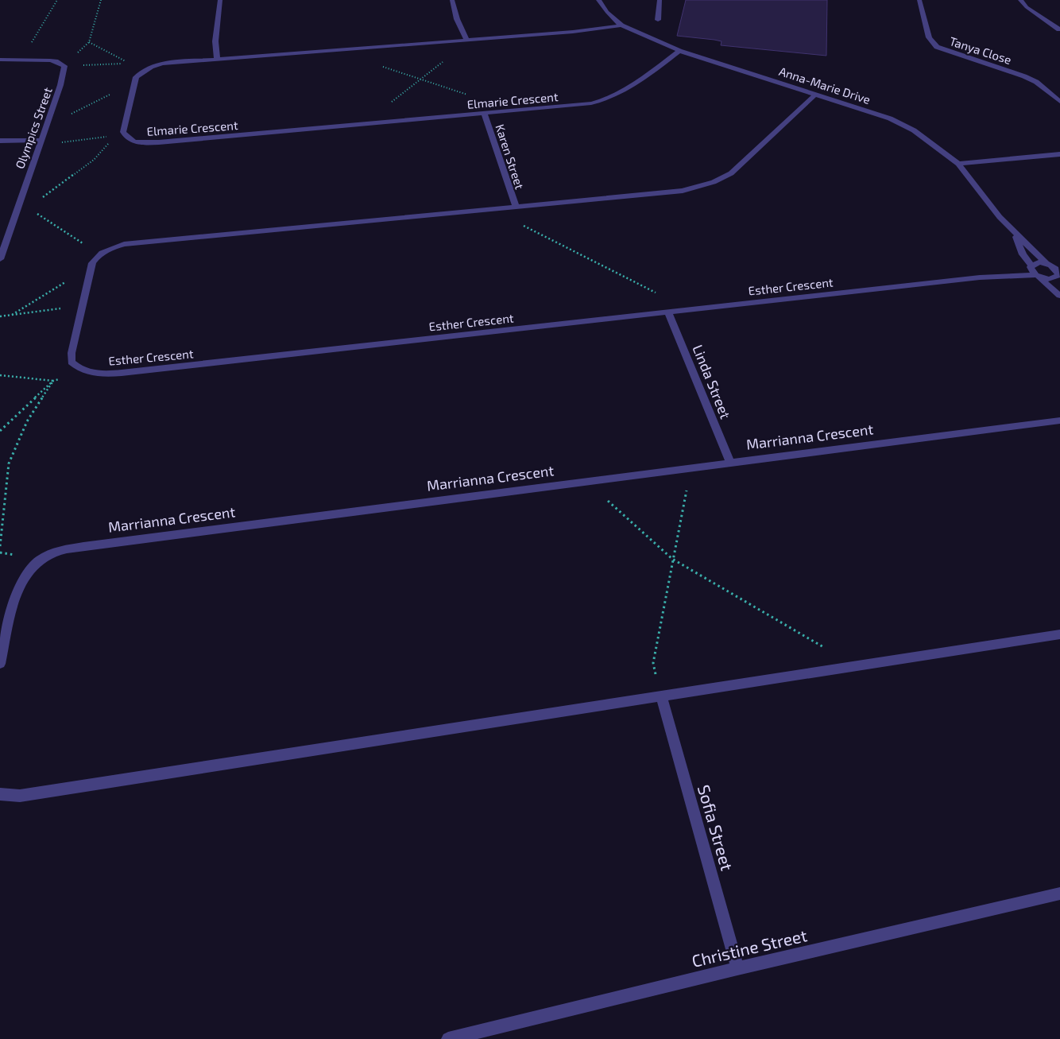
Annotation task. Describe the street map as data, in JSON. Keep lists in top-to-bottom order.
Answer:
{
  "streets": {
    "street": [
      "Tanya Close",
      "Anna-Marie Drive",
      "Elmarie Crescent",
      "Olympics Street",
      "Karen Street",
      "Esther Crescent",
      "Linda Street",
      "Marrianna Crescent",
      "Sofia Street",
      "Christine Street"
    ]
  },
  "crossings": [
    ["Anna-Marie Drive", "Elmarie Crescent"],
    ["Anna-Marie Drive", "Esther Crescent"],
    ["Elmarie Crescent", "Karen Street"],
    ["Karen Street", "Esther Crescent"],
    ["Esther Crescent", "Linda Street"],
    ["Linda Street", "Marrianna Crescent"],
    ["Sofia Street", "Christine Street"]
  ]
}
